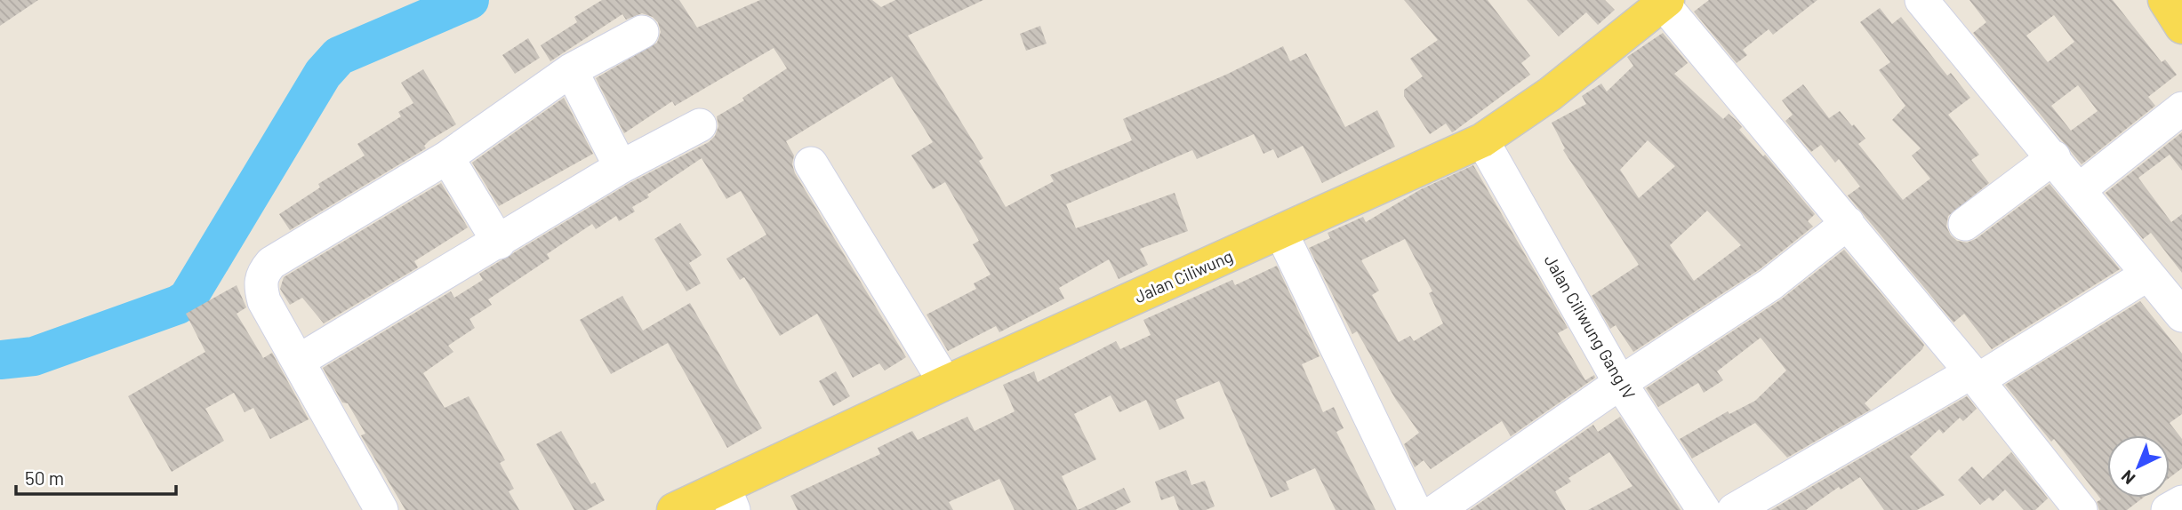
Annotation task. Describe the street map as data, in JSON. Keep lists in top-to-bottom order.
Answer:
{
  "streets": {
    "main road": ["Jalan Ciliwung"],
    "street": ["Jalan Ciliwung Gang IV"]
  },
  "crossings": [
    ["Jalan Ciliwung", "Jalan Ciliwung Gang IV"]
  ],
  "scale_bar": "50 m",
  "north": "bottom left"
}
